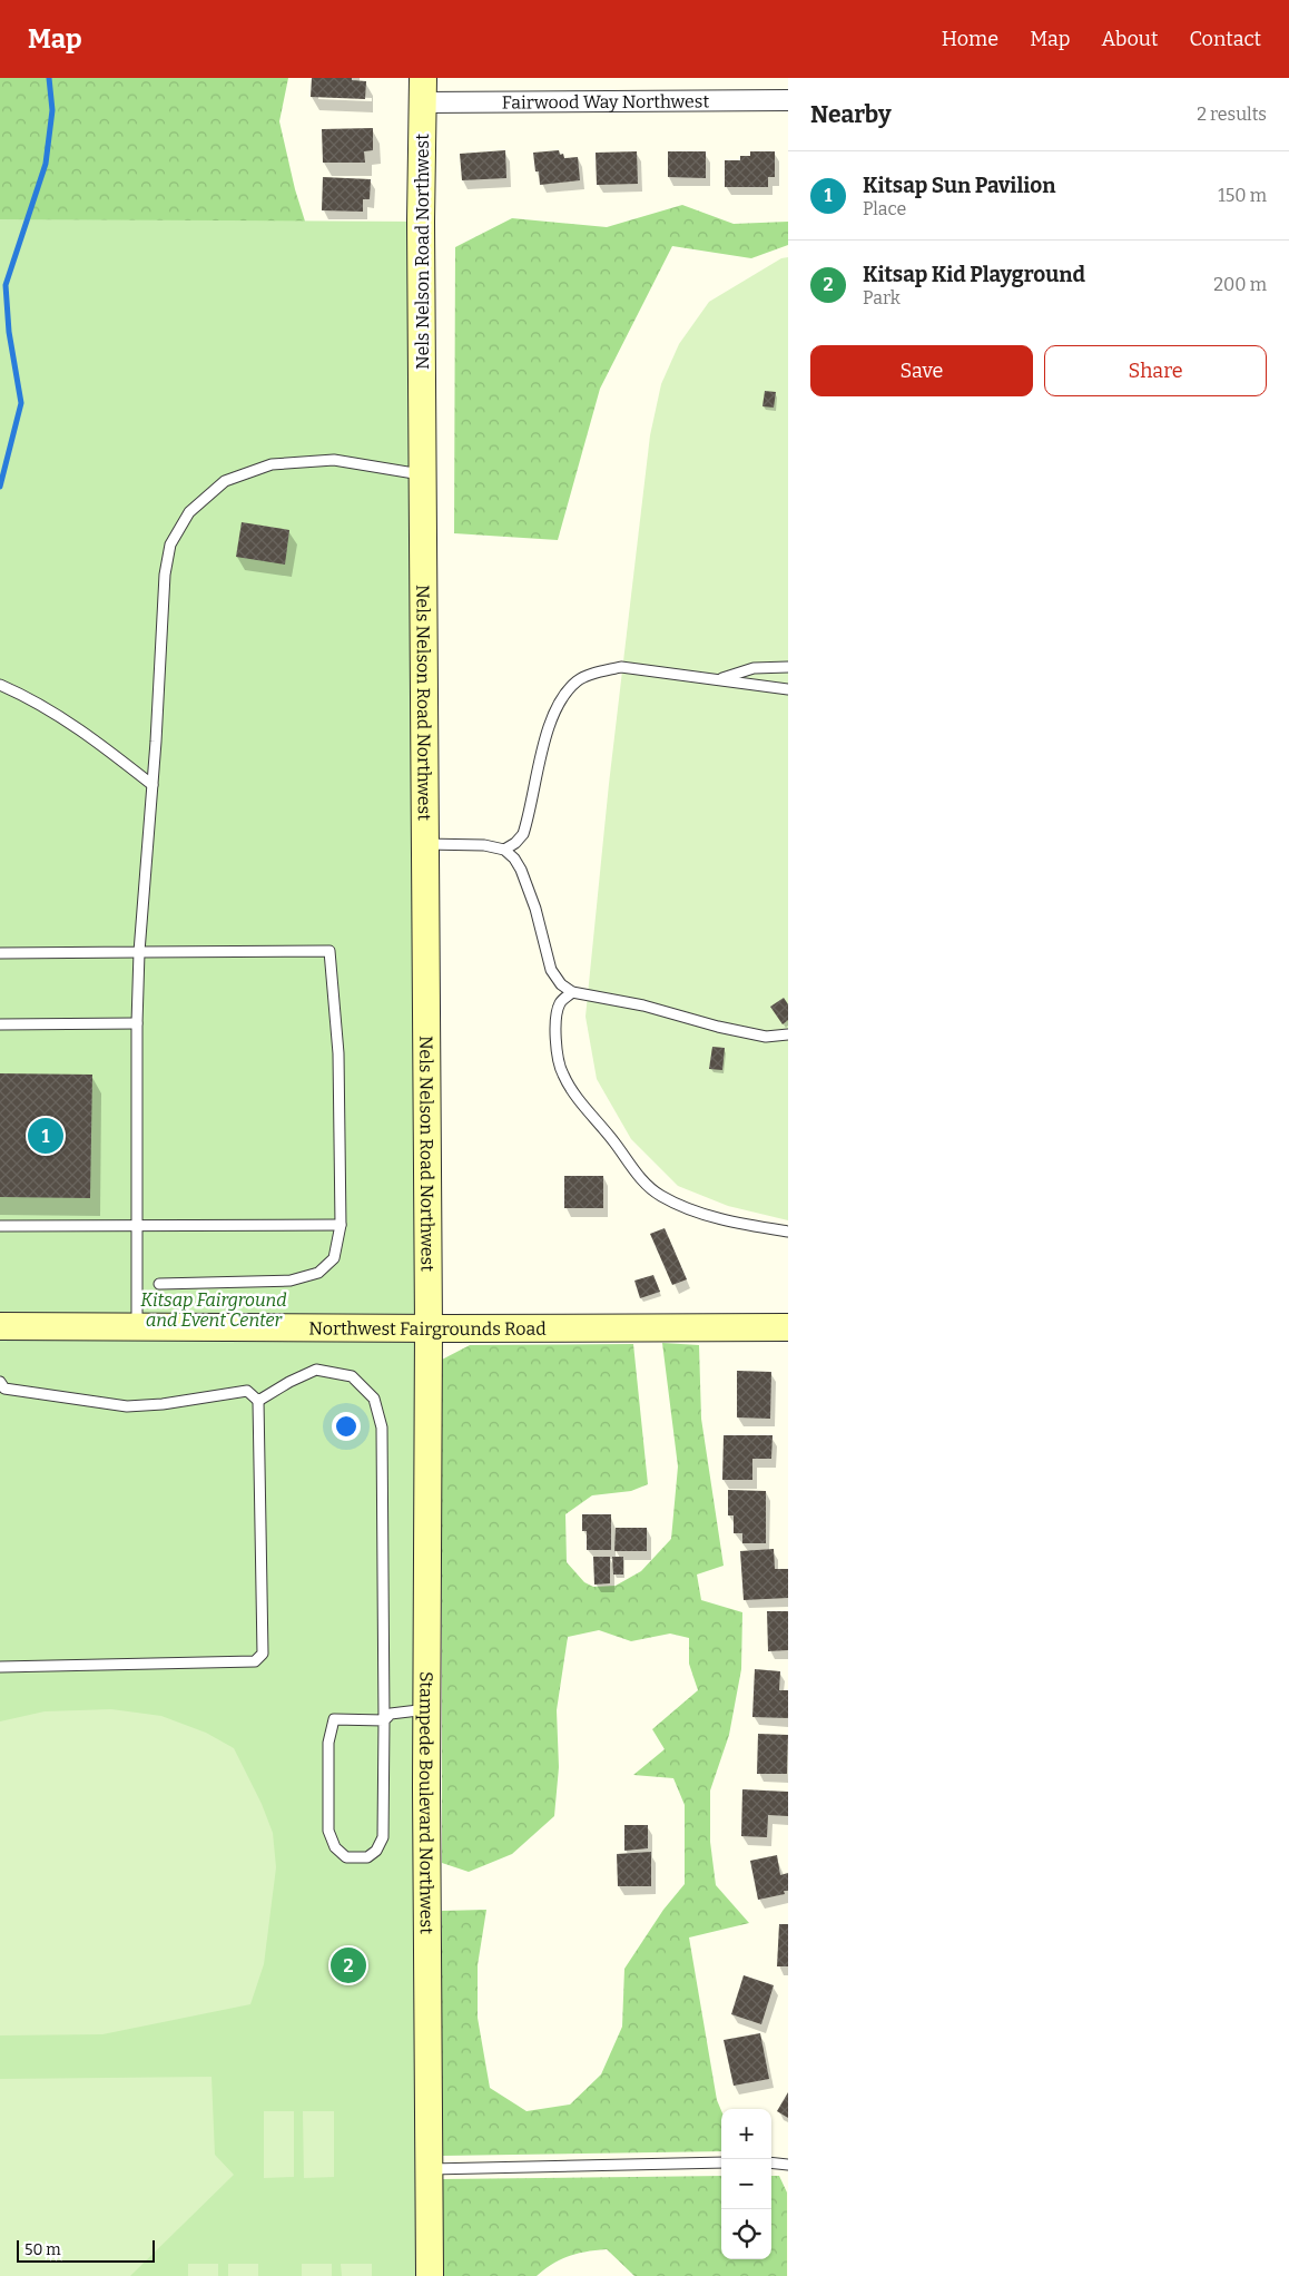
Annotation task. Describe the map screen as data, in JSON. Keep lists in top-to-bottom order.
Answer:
{
  "streets": {
    "street": [
      "Fairwood Way Northwest",
      "Nels Nelson Road Northwest",
      "Northwest Fairgrounds Road",
      "Stampede Boulevard Northwest"
    ]
  },
  "crossings": [
    ["Fairwood Way Northwest", "Nels Nelson Road Northwest"],
    ["Nels Nelson Road Northwest", "Northwest Fairgrounds Road"],
    ["Nels Nelson Road Northwest", "Stampede Boulevard Northwest"],
    ["Northwest Fairgrounds Road", "Stampede Boulevard Northwest"]
  ],
  "parks": ["Kitsap Fairground and Event Center"],
  "scale_bar": "50 m",
  "page": {
    "header": "Map",
    "nav": [
      "Home",
      "Map",
      "About",
      "Contact"
    ],
    "heading": ["Nearby", "2 results"],
    "list": [
      {
        "mark": "1",
        "name": "Kitsap Sun Pavilion",
        "note": "Place",
        "value": "150 m"
      },
      {
        "mark": "2",
        "name": "Kitsap Kid Playground",
        "note": "Park",
        "value": "200 m"
      }
    ],
    "buttons": ["Save", "Share"],
    "pins": ["1", "2"],
    "map_buttons": ["+", "−"],
    "scale": "50 m"
  }
}
